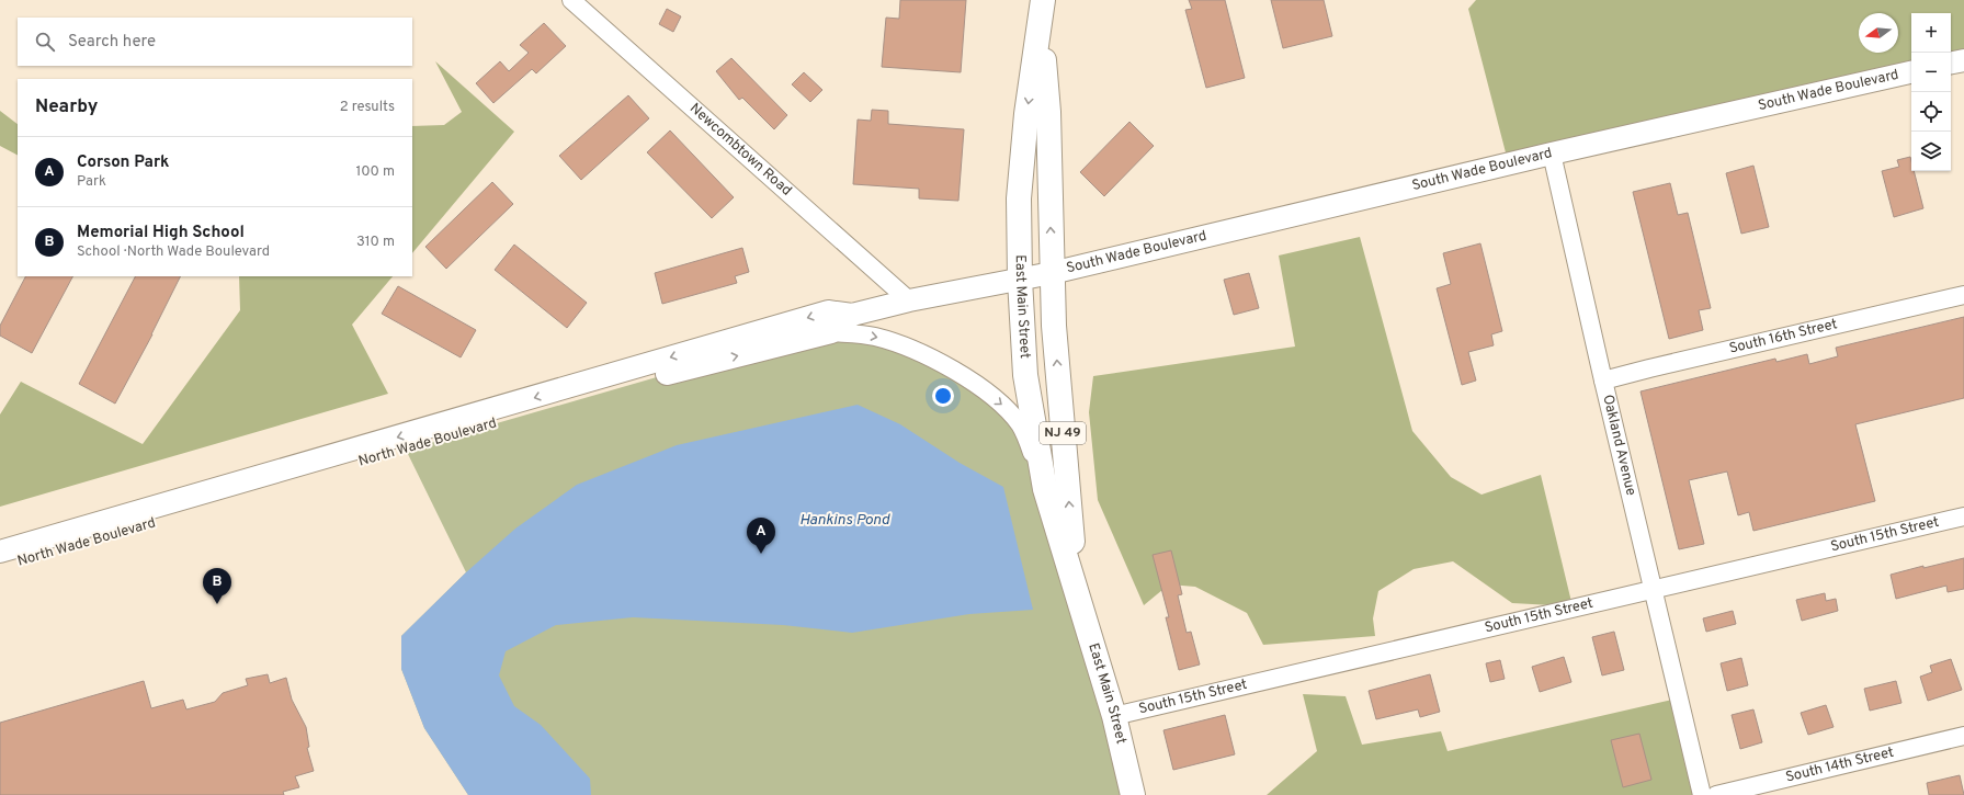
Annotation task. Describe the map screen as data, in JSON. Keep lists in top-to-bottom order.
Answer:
{
  "streets": {
    "highway": ["East Main Street", "NJ 49"],
    "main road": ["South Wade Boulevard", "North Wade Boulevard"],
    "street": [
      "Newcombtown Road",
      "South 16th Street",
      "Oakland Avenue",
      "South 15th Street",
      "South 14th Street"
    ]
  },
  "crossings": [
    ["South Wade Boulevard", "East Main Street"],
    ["South Wade Boulevard", "North Wade Boulevard"],
    ["South Wade Boulevard", "Oakland Avenue"],
    ["Newcombtown Road", "North Wade Boulevard"],
    ["East Main Street", "North Wade Boulevard"],
    ["East Main Street", "South 15th Street"],
    ["South 16th Street", "Oakland Avenue"],
    ["Oakland Avenue", "South 15th Street"]
  ],
  "water": ["Hankins Pond"],
  "north": "left",
  "page": {
    "map_buttons": ["+", "−"],
    "search": "Search here",
    "heading": ["Nearby", "2 results"],
    "list": [
      {
        "mark": "A",
        "name": "Corson Park",
        "note": "Park",
        "value": "100 m"
      },
      {
        "mark": "B",
        "name": "Memorial High School",
        "note": "School · North Wade Boulevard",
        "value": "310 m"
      }
    ],
    "pins": ["A", "B"]
  }
}
